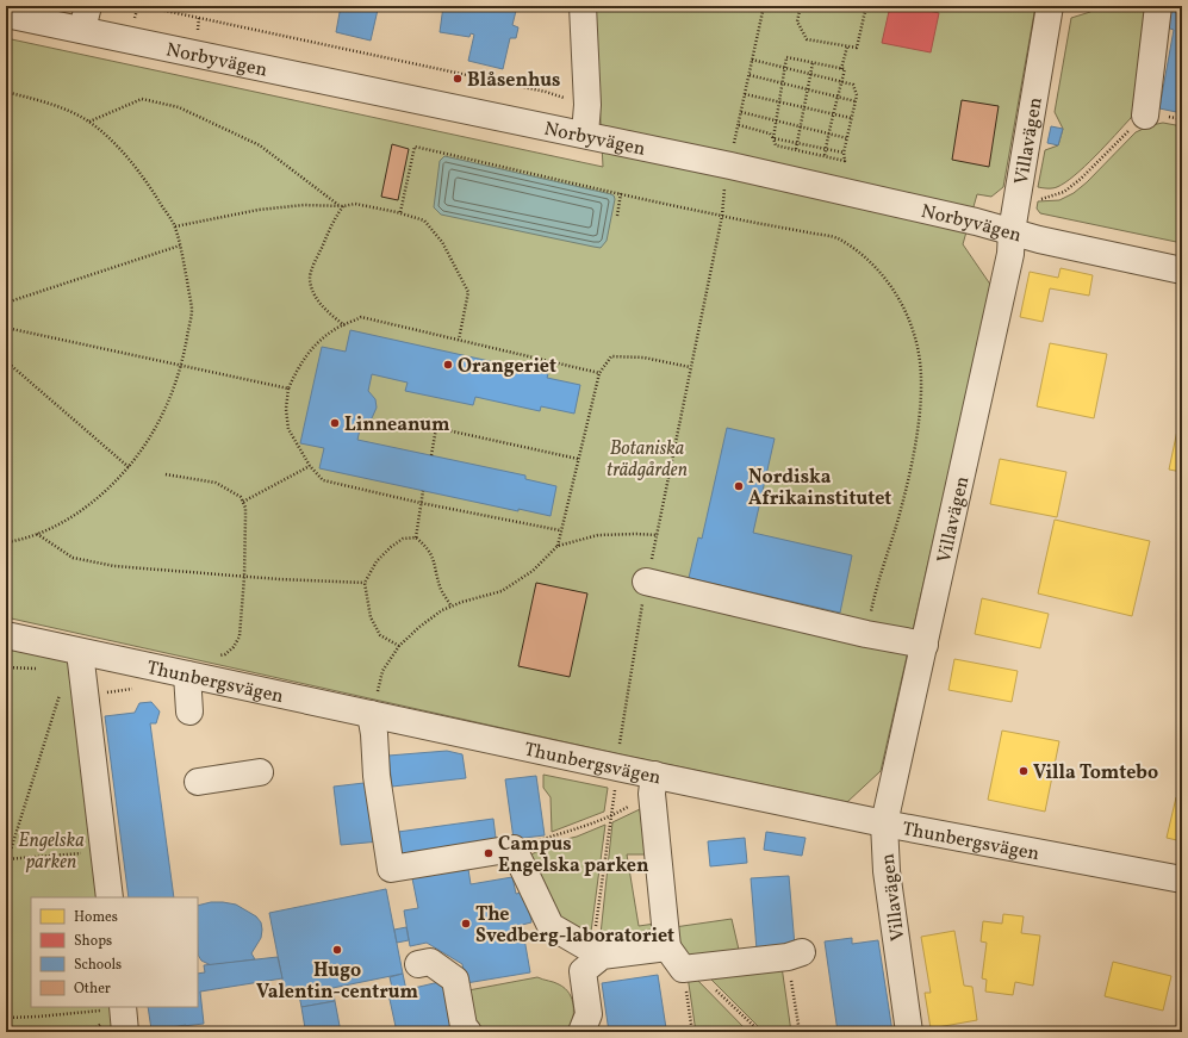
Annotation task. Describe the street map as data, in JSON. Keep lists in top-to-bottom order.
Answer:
{
  "streets": {
    "street": ["Norbyvägen", "Villavägen", "Thunbergsvägen"]
  },
  "crossings": [
    ["Norbyvägen", "Villavägen"],
    ["Villavägen", "Thunbergsvägen"]
  ],
  "parks": ["Botaniska trädgården", "Engelska parken"],
  "places": [
    "Blåsenhus",
    "Orangeriet",
    "Linneanum",
    "Nordiska Afrikainstitutet",
    "Villa Tomtebo",
    "Campus Engelska parken",
    "The Svedberg-laboratoriet",
    "Hugo Valentin-centrum"
  ],
  "legend": [
    "Homes",
    "Shops",
    "Schools",
    "Other"
  ]
}
